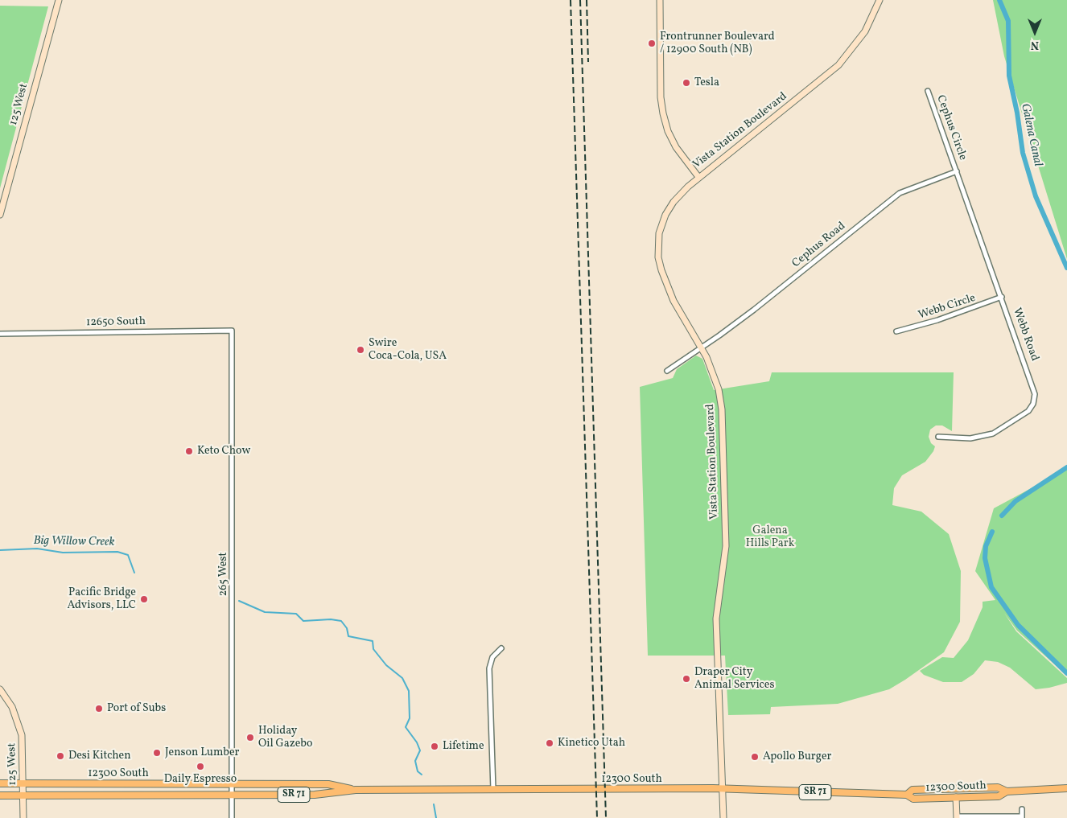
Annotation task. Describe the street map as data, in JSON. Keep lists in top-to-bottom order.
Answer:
{
  "streets": {
    "main road": ["12300 South", "SR 71"],
    "street": [
      "125 West",
      "Cephus Circle",
      "Vista Station Boulevard",
      "Cephus Road",
      "Webb Circle",
      "12650 South",
      "Webb Road",
      "265 West"
    ]
  },
  "crossings": [
    ["125 West", "12300 South"],
    ["Cephus Circle", "Cephus Road"],
    ["Cephus Circle", "Webb Road"],
    ["Vista Station Boulevard", "Cephus Road"],
    ["Vista Station Boulevard", "12300 South"],
    ["Cephus Road", "Webb Road"],
    ["Webb Circle", "Webb Road"],
    ["12650 South", "265 West"],
    ["265 West", "12300 South"]
  ],
  "water": ["Galena Canal", "Big Willow Creek"],
  "parks": ["Galena Hills Park"],
  "places": [
    "Frontrunner Boulevard / 12900 South (NB)",
    "Tesla",
    "Swire Coca-Cola, USA",
    "Keto Chow",
    "Pacific Bridge Advisors, LLC",
    "Draper City Animal Services",
    "Port of Subs",
    "Holiday Oil Gazebo",
    "Kinetico Utah",
    "Lifetime",
    "Jenson Lumber",
    "Desi Kitchen",
    "Apollo Burger",
    "Daily Espresso"
  ],
  "north": "bottom"
}
